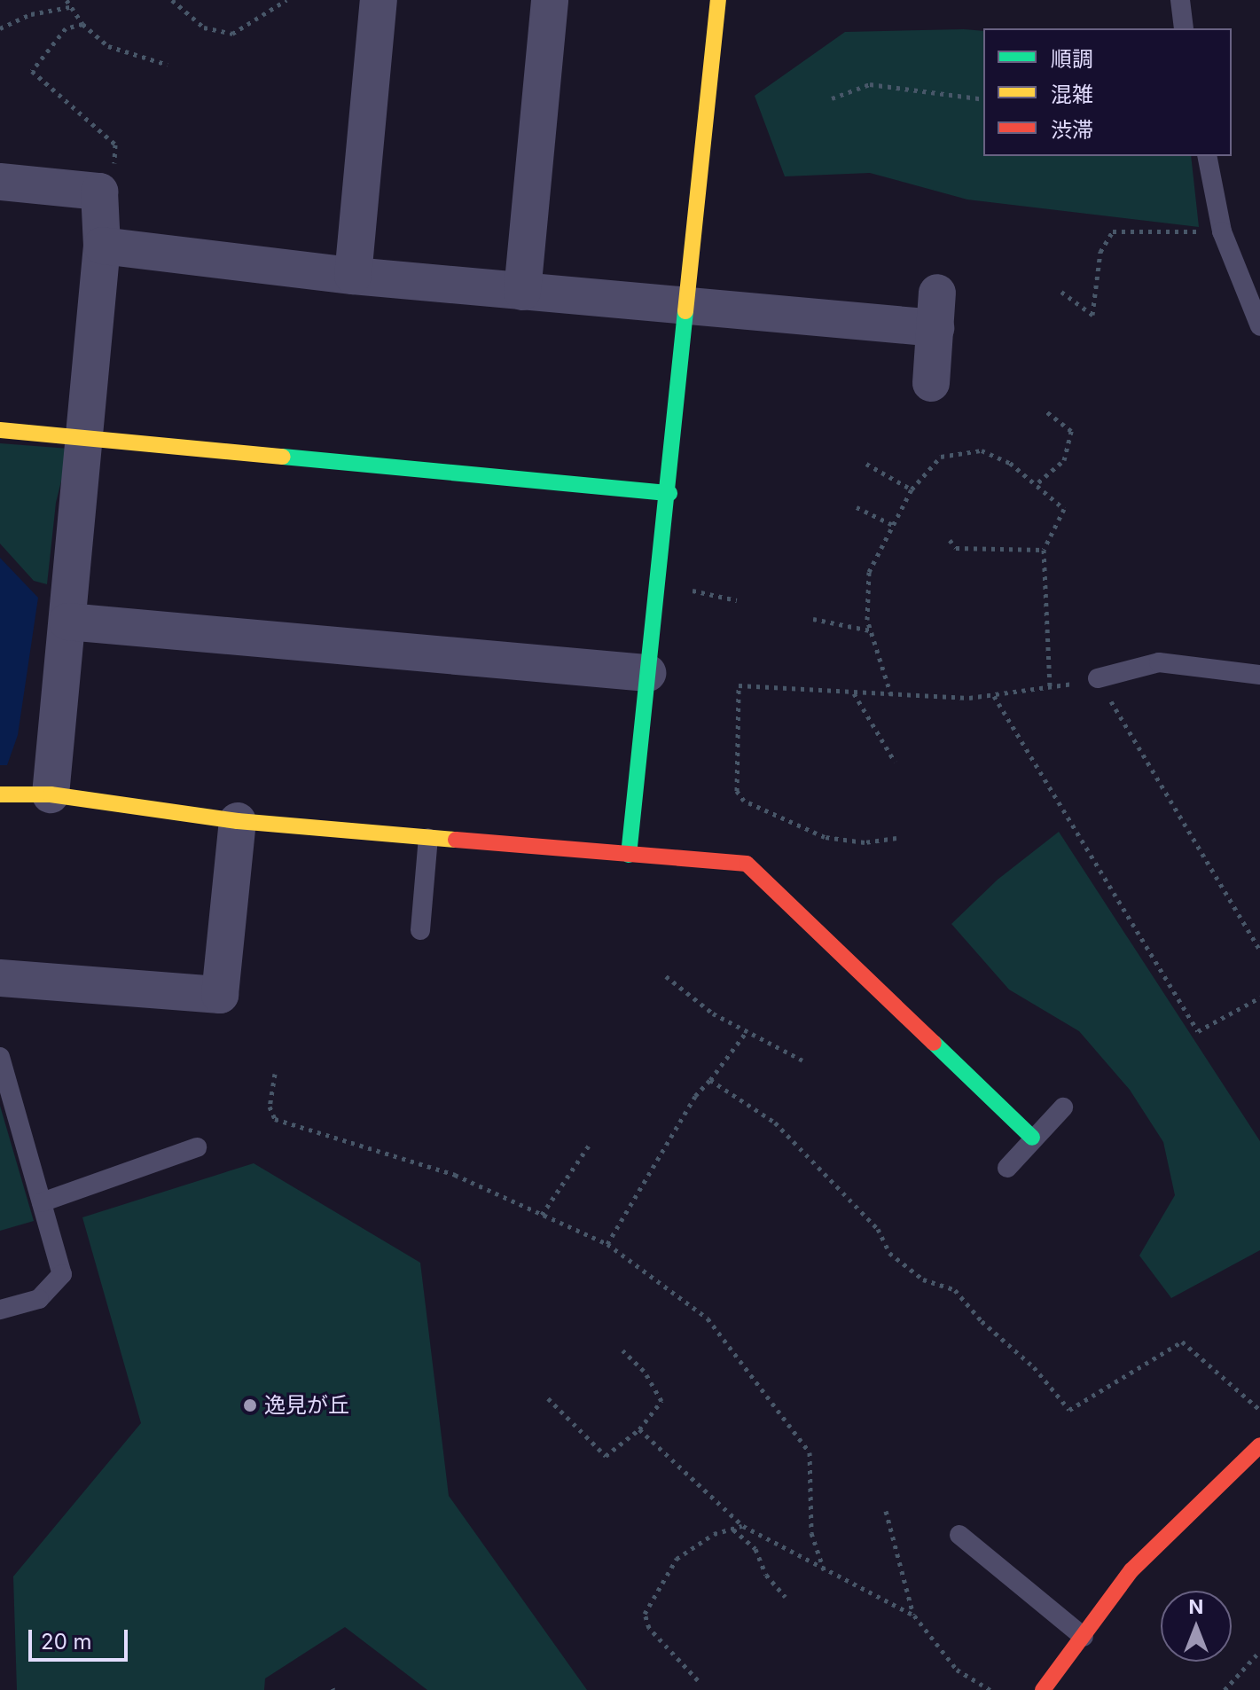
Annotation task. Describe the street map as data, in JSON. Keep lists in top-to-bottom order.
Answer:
{
  "places": ["逸見が丘"],
  "legend": ["順調", "混雑", "渋滞"],
  "scale_bar": "20 m",
  "north": "top"
}
